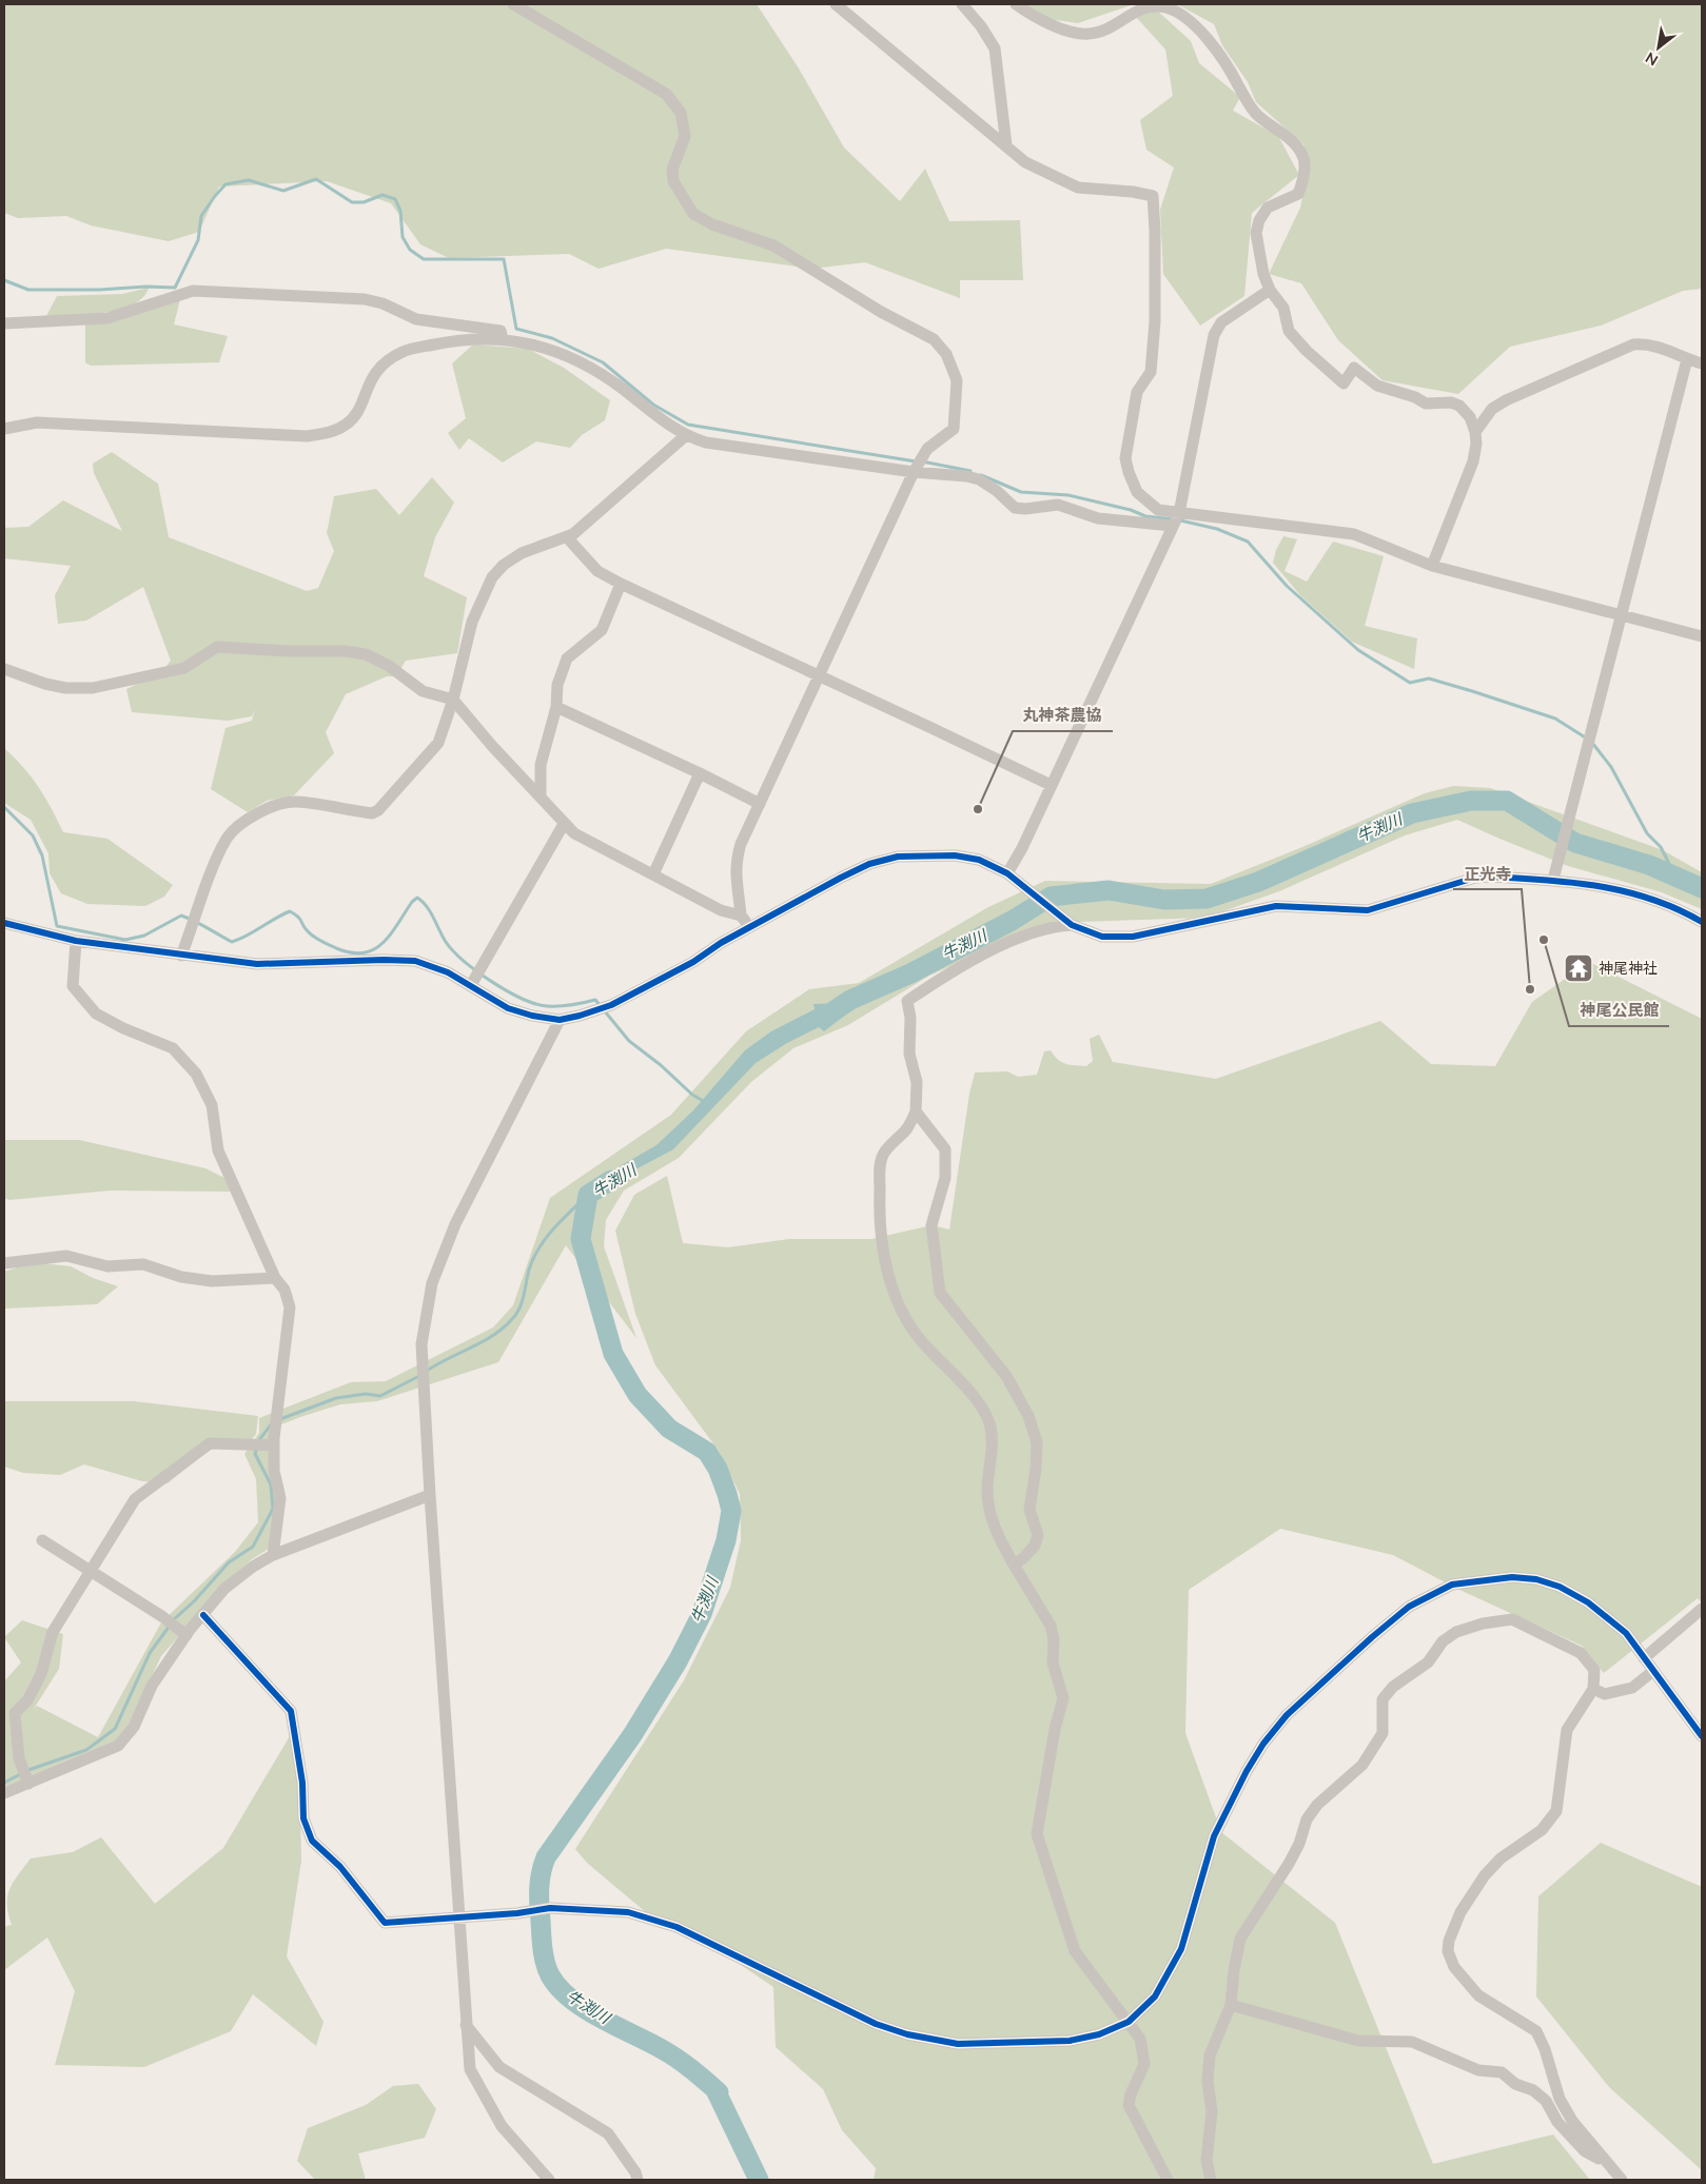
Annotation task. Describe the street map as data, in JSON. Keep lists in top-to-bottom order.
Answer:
{
  "water": ["牛渕川"],
  "places": {
    "other": ["丸神茶農協", "神尾公民館", "正光寺"],
    "temple": ["神尾神社"]
  },
  "north": "bottom left"
}
